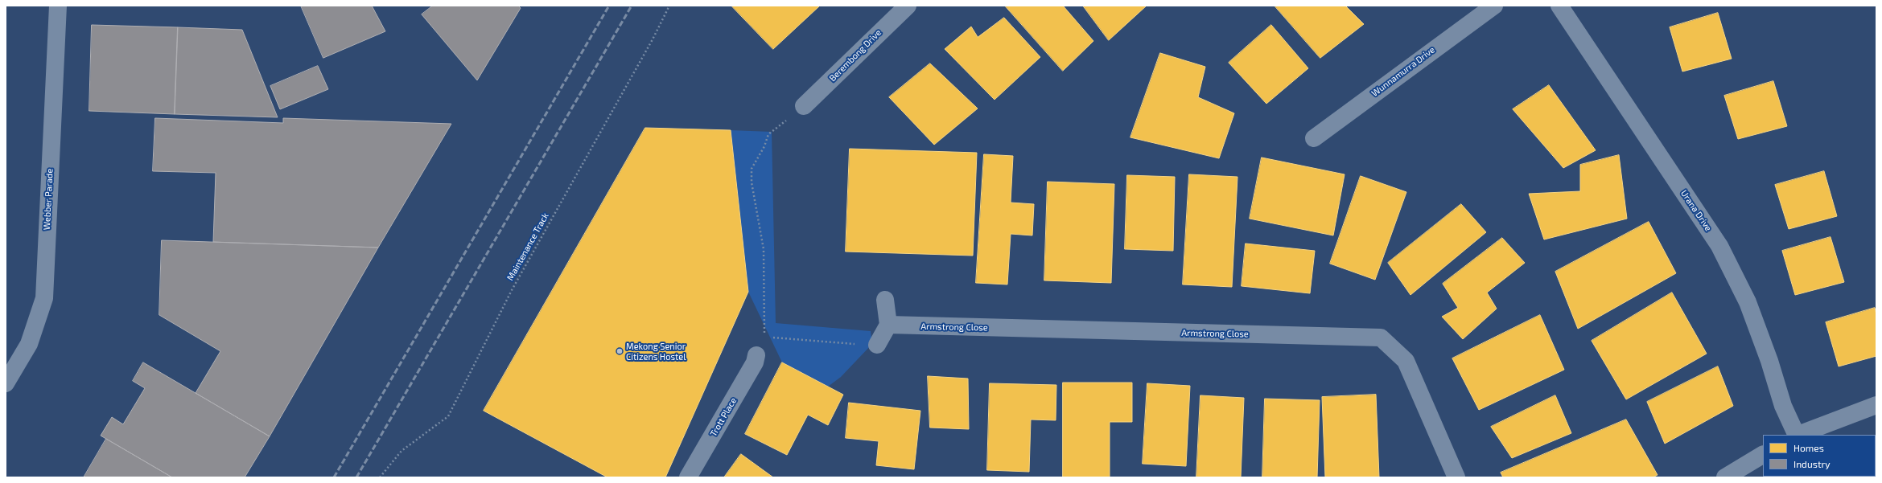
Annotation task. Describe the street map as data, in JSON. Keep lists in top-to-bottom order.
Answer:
{
  "streets": {
    "street": [
      "Berembong Drive",
      "Wunnamurra Drive",
      "Webber Parade",
      "Urana Drive",
      "Armstrong Close",
      "Trott Place"
    ],
    "path": ["Maintenance Track"]
  },
  "places": ["Mekong Senior Citizens Hostel"],
  "legend": ["Homes", "Industry"]
}
